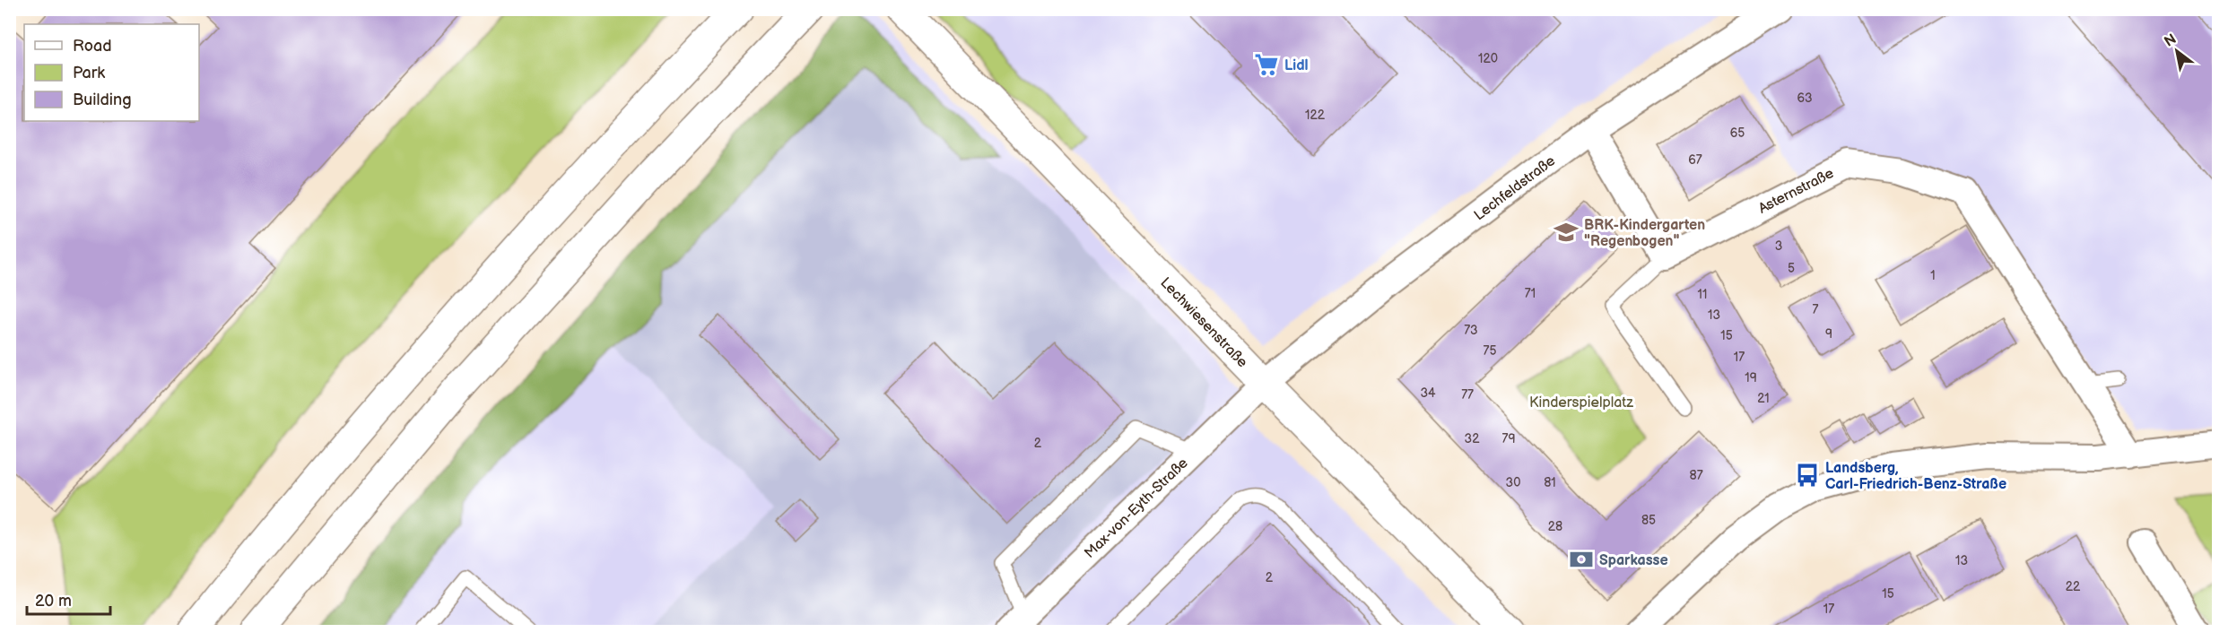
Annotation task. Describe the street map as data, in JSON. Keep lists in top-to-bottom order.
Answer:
{
  "streets": {
    "main road": ["Lechwiesenstraße"],
    "street": ["Lechfeldstraße", "Asternstraße", "Max-von-Eyth-Straße"]
  },
  "crossings": [
    ["Lechfeldstraße", "Lechwiesenstraße"],
    ["Lechfeldstraße", "Max-von-Eyth-Straße"],
    ["Lechwiesenstraße", "Max-von-Eyth-Straße"]
  ],
  "parks": ["Kinderspielplatz"],
  "places": {
    "supermarket": ["Lidl"],
    "school or university": ["BRK-Kindergarten \"Regenbogen\""],
    "bus stop": ["Landsberg, Carl-Friedrich-Benz-Straße"],
    "bank": ["Sparkasse"]
  },
  "house_numbers": [
    "120",
    "63",
    "122",
    "65",
    "67",
    "3",
    "5",
    "1",
    "71",
    "11",
    "7",
    "13",
    "73",
    "9",
    "15",
    "75",
    "17",
    "19",
    "34",
    "77",
    "21",
    "32",
    "79",
    "2",
    "87",
    "30",
    "81",
    "85",
    "28",
    "13",
    "2",
    "22",
    "15",
    "17"
  ],
  "legend": ["Road", "Park", "Building"],
  "scale_bar": "20 m",
  "north": "top left"
}
